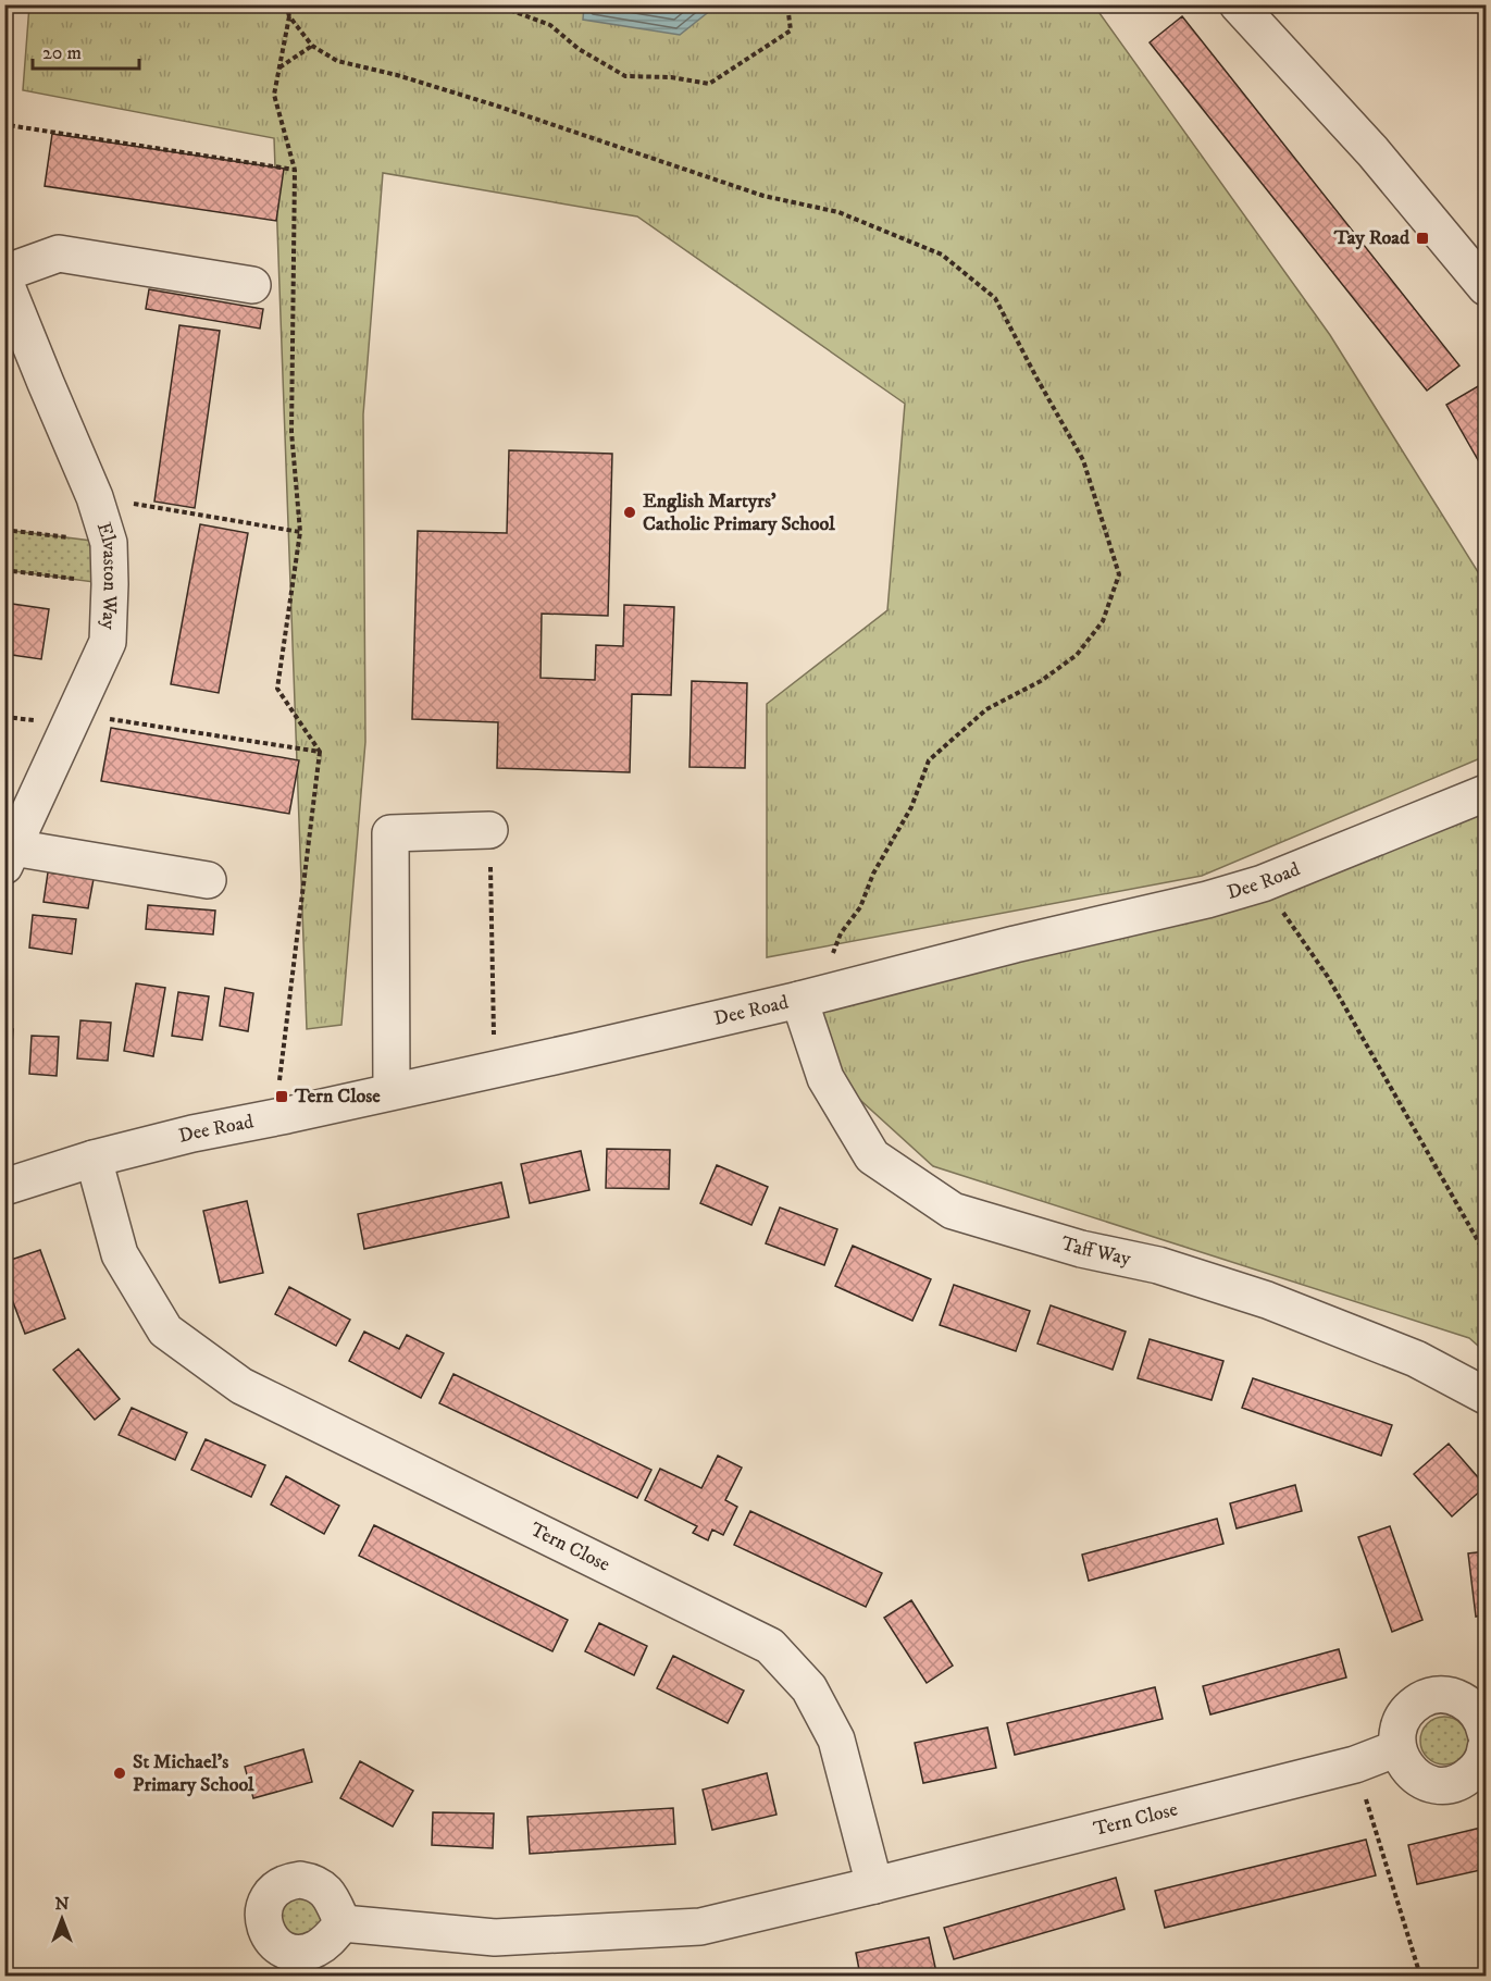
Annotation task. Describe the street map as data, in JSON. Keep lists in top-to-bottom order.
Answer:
{
  "streets": {
    "street": [
      "Elvaston Way",
      "Dee Road",
      "Taff Way",
      "Tern Close"
    ]
  },
  "crossings": [
    ["Dee Road", "Taff Way"],
    ["Dee Road", "Tern Close"]
  ],
  "places": {
    "transit": ["Tay Road", "Tern Close"],
    "other": ["English Martyrs' Catholic Primary School", "St Michael's Primary School"]
  },
  "scale_bar": "20 m",
  "north": "top"
}
